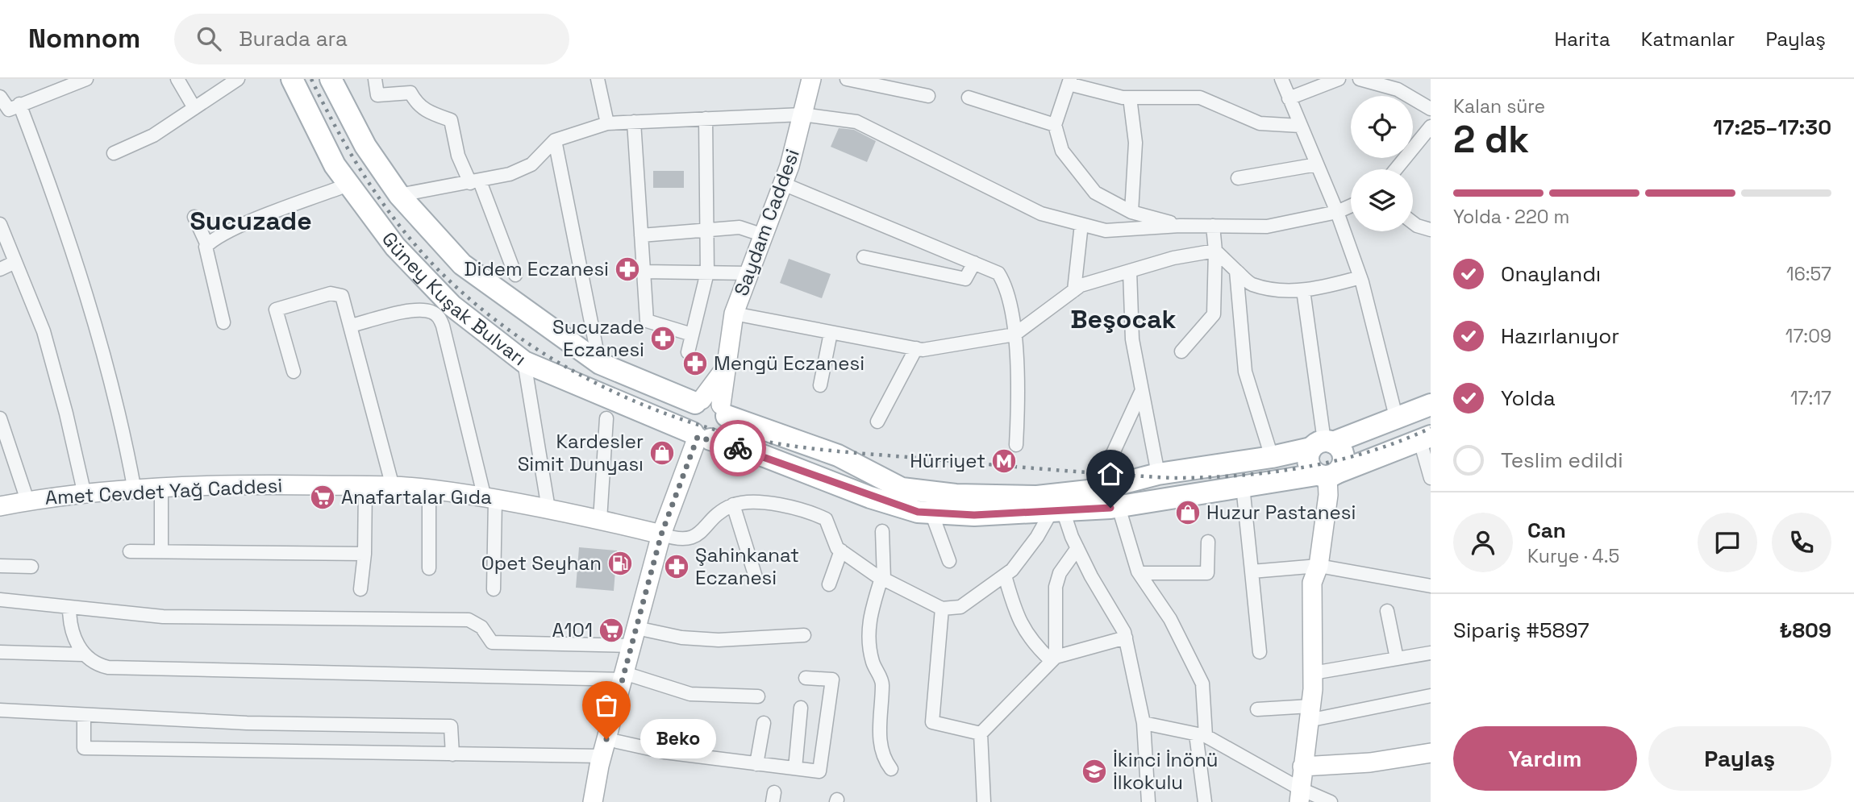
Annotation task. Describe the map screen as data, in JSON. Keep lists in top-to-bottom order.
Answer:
{
  "streets": {
    "main road": ["Saydam Caddesi", "Güney Kuşak Bulvarı", "Amet Cevdet Yağ Caddesi"]
  },
  "crossings": [
    ["Saydam Caddesi", "Güney Kuşak Bulvarı"]
  ],
  "districts": ["Sucuzade", "Beşocak"],
  "places": {
    "pharmacy": [
      "Didem Eczanesi",
      "Sucuzade Eczanesi",
      "Mengü Eczanesi",
      "Şahinkanat Eczanesi"
    ],
    "shop": ["Kardesler Simit Dunyası", "Huzur Pastanesi"],
    "metro station": ["Hürriyet"],
    "supermarket": ["Anafartalar Gıda", "A101"],
    "fuel station": ["Opet Seyhan"],
    "other": ["Beko"],
    "school or university": ["İkinci İnönü İlkokulu"]
  },
  "page": {
    "header": "Nomnom",
    "search": "Burada ara",
    "nav": ["Harita", "Katmanlar", "Paylaş"],
    "heading": ["2 dk", "Kalan süre", "17:25–17:30"],
    "panel": [
      "Can",
      "Kurye · 4.5",
      "Sipariş #5897",
      "₺809"
    ],
    "bar": "Yolda · 220 m",
    "list": [
      ["Onaylandı", "16:57"],
      ["Hazırlanıyor", "17:09"],
      ["Yolda", "17:17"],
      "Teslim edildi"
    ],
    "buttons": ["Yardım", "Paylaş"],
    "bubble": "Beko"
  }
}
